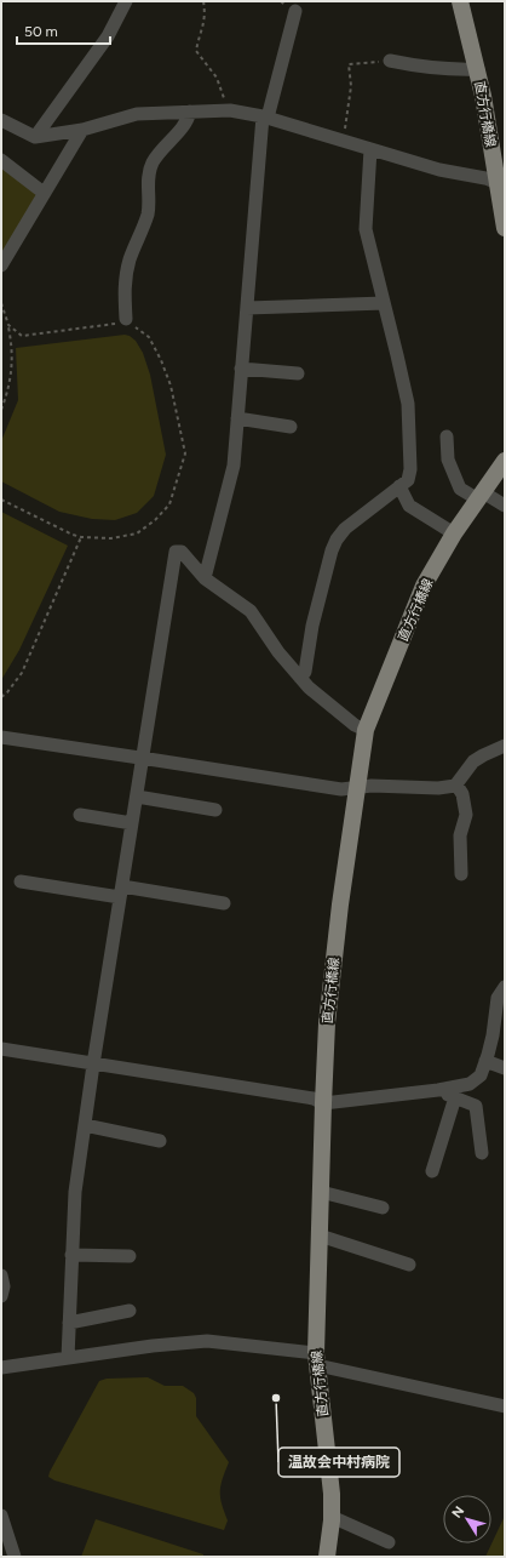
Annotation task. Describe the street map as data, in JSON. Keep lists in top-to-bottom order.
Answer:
{
  "streets": {
    "main road": ["直方行橋線"]
  },
  "places": ["温故会中村病院"],
  "scale_bar": "50 m",
  "north": "top left"
}
